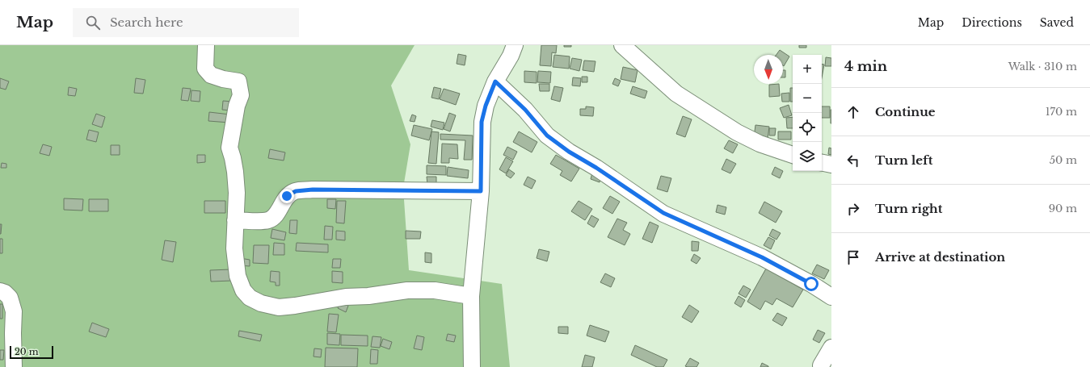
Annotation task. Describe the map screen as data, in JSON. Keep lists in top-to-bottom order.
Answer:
{
  "scale_bar": "20 m",
  "north": "bottom",
  "page": {
    "header": "Map",
    "search": "Search here",
    "nav": ["Map", "Directions", "Saved"],
    "heading": ["4 min", "Walk · 310 m"],
    "map_buttons": ["+", "−"],
    "list": [
      ["Continue", "170 m"],
      ["Turn left", "50 m"],
      ["Turn right", "90 m"],
      "Arrive at destination"
    ],
    "scale": "20 m"
  }
}
